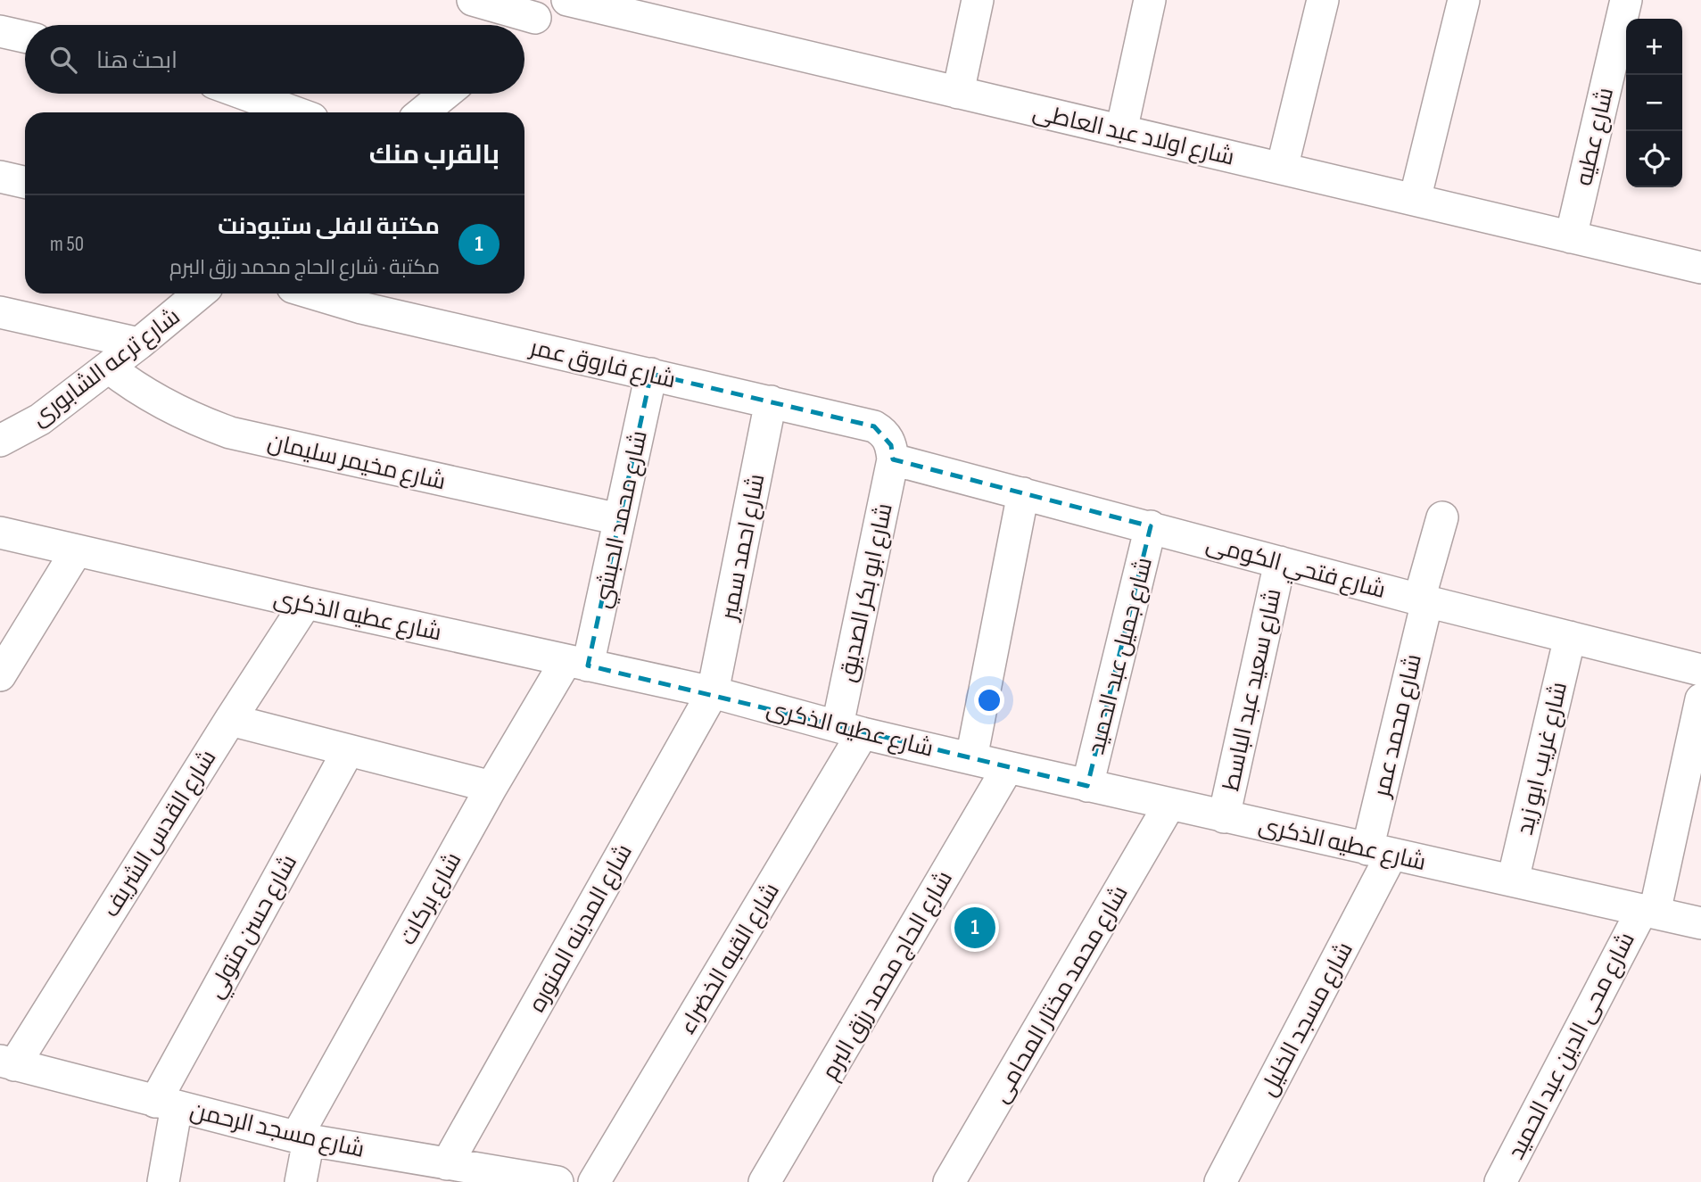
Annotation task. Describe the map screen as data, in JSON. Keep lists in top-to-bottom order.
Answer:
{
  "streets": {
    "street": [
      "شارع اولاد عبد العاطى",
      "شارع عطيه",
      "شارع فاروق عمر",
      "شارع ترعه الشابورى",
      "شارع مخيمر سليمان",
      "شارع محمد الحبشي",
      "شارع احمد سمير",
      "شارع فتحي الكومى",
      "شارع ابو بكر الصديق",
      "شارع عطيه الذكرى",
      "شارع جميل عبد الحميد",
      "شارع سعيد عبد الباسط",
      "شارع محمد عمر",
      "شارع غريب ابو زيد",
      "شارع القدس الشريف",
      "شارع بركات",
      "شارع حسن متولي",
      "شارع المدينه المنوره",
      "شارع القبه الخضراء",
      "شارع الحاج محمد رزق البرم",
      "شارع محمد مختار المحامى",
      "شارع مسجد الخليل",
      "شارع محى الدين عبد الحميد",
      "شارع مسجد الرحمن"
    ]
  },
  "crossings": [
    ["شارع اولاد عبد العاطى", "شارع عطيه"],
    ["شارع فاروق عمر", "شارع محمد الحبشي"],
    ["شارع فاروق عمر", "شارع احمد سمير"],
    ["شارع فاروق عمر", "شارع فتحي الكومى"],
    ["شارع فاروق عمر", "شارع ابو بكر الصديق"],
    ["شارع ترعه الشابورى", "شارع مخيمر سليمان"],
    ["شارع مخيمر سليمان", "شارع محمد الحبشي"],
    ["شارع محمد الحبشي", "شارع عطيه الذكرى"],
    ["شارع محمد الحبشي", "شارع بركات"],
    ["شارع احمد سمير", "شارع عطيه الذكرى"],
    ["شارع احمد سمير", "شارع المدينه المنوره"],
    ["شارع فتحي الكومى", "شارع ابو بكر الصديق"],
    ["شارع فتحي الكومى", "شارع جميل عبد الحميد"],
    ["شارع فتحي الكومى", "شارع سعيد عبد الباسط"],
    ["شارع فتحي الكومى", "شارع محمد عمر"],
    ["شارع فتحي الكومى", "شارع غريب ابو زيد"],
    ["شارع ابو بكر الصديق", "شارع عطيه الذكرى"],
    ["شارع ابو بكر الصديق", "شارع القبه الخضراء"],
    ["شارع عطيه الذكرى", "شارع جميل عبد الحميد"],
    ["شارع عطيه الذكرى", "شارع سعيد عبد الباسط"],
    ["شارع عطيه الذكرى", "شارع محمد عمر"],
    ["شارع عطيه الذكرى", "شارع غريب ابو زيد"],
    ["شارع عطيه الذكرى", "شارع القدس الشريف"],
    ["شارع عطيه الذكرى", "شارع بركات"],
    ["شارع عطيه الذكرى", "شارع المدينه المنوره"],
    ["شارع عطيه الذكرى", "شارع القبه الخضراء"],
    ["شارع عطيه الذكرى", "شارع الحاج محمد رزق البرم"],
    ["شارع عطيه الذكرى", "شارع محمد مختار المحامى"],
    ["شارع عطيه الذكرى", "شارع مسجد الخليل"],
    ["شارع عطيه الذكرى", "شارع محى الدين عبد الحميد"],
    ["شارع محمد عمر", "شارع مسجد الخليل"],
    ["شارع القدس الشريف", "شارع مسجد الرحمن"],
    ["شارع بركات", "شارع مسجد الرحمن"],
    ["شارع حسن متولي", "شارع مسجد الرحمن"],
    ["شارع المدينه المنوره", "شارع مسجد الرحمن"]
  ],
  "page": {
    "map_buttons": ["+", "−"],
    "search": "ابحث هنا",
    "heading": "بالقرب منك",
    "list": [
      {
        "mark": "1",
        "name": "مكتبة لافلى ستيودنت",
        "note": "مكتبة · شارع الحاج محمد رزق البرم",
        "value": "50 m"
      }
    ],
    "pins": "1"
  }
}
